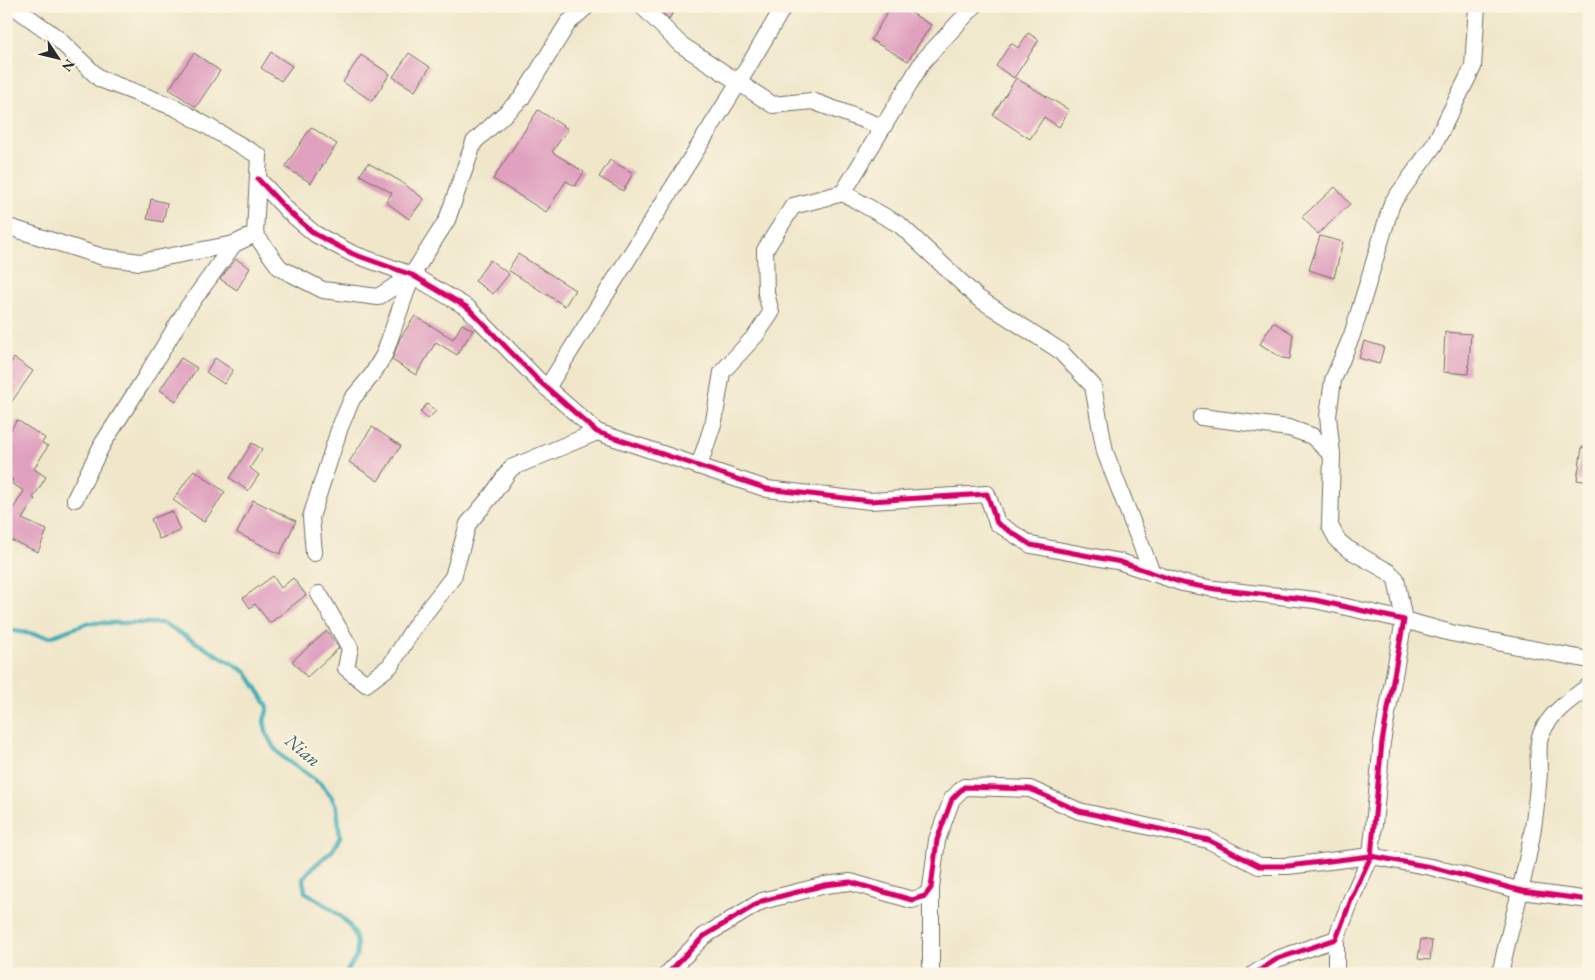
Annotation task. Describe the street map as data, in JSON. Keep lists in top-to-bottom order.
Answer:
{
  "water": ["Nian"],
  "north": "bottom right"
}
